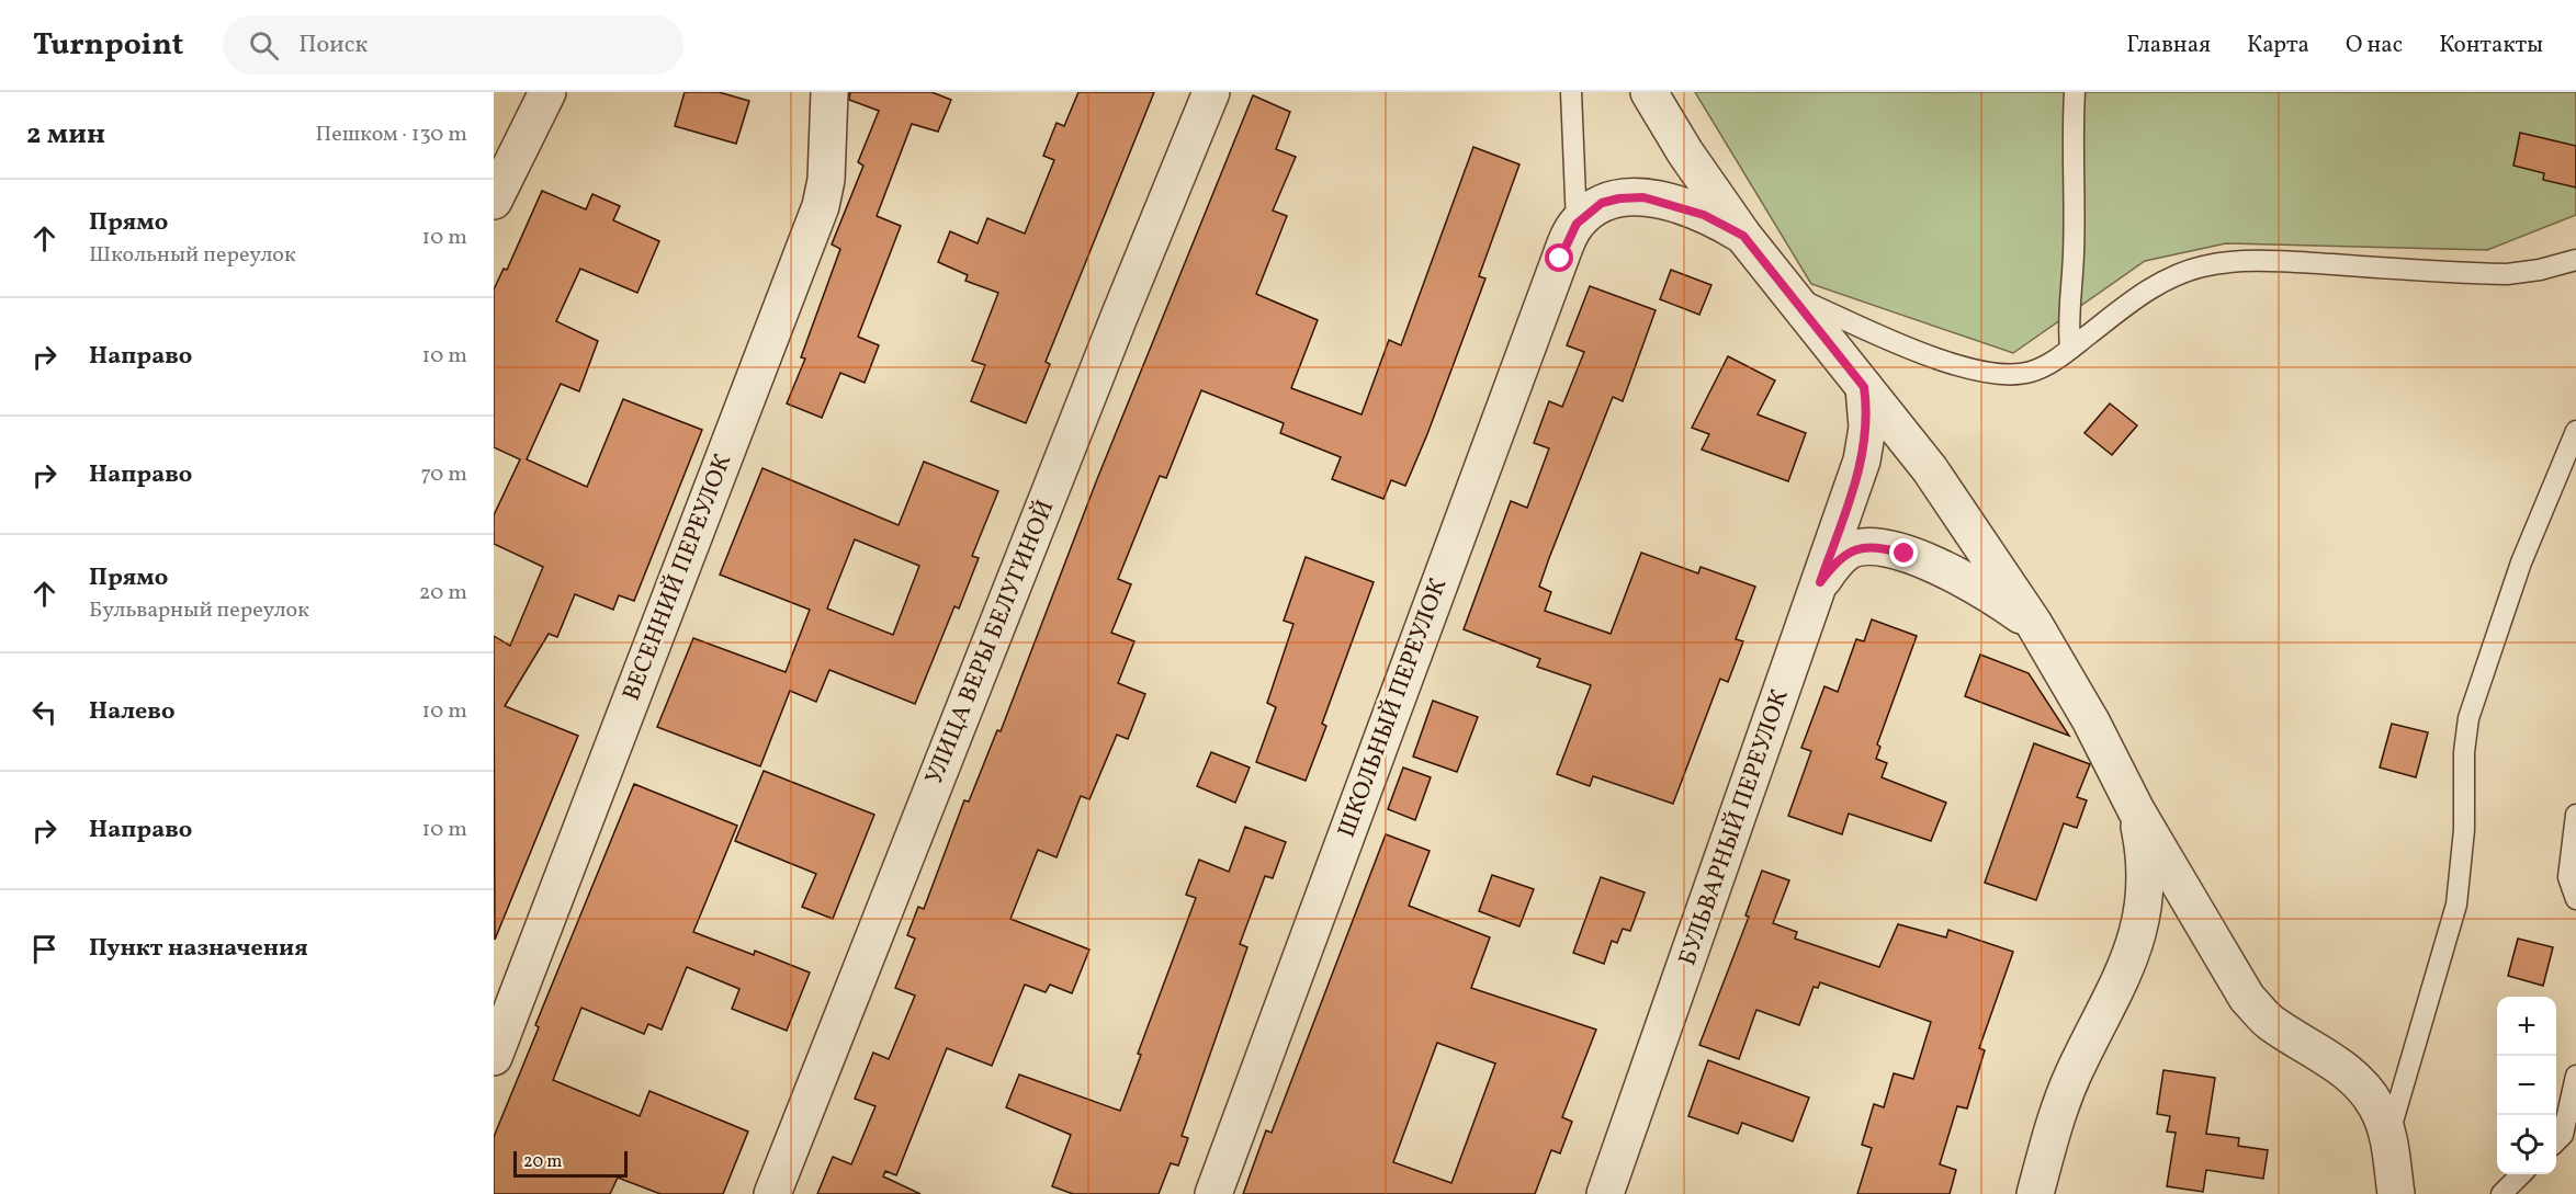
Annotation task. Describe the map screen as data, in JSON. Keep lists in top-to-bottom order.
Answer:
{
  "streets": {
    "street": [
      "ВЕСЕННИЙ ПЕРЕУЛОК",
      "УЛИЦА ВЕРЫ БЕЛУГИНОЙ",
      "ШКОЛЬНЫЙ ПЕРЕУЛОК",
      "БУЛЬВАРНЫЙ ПЕРЕУЛОК"
    ]
  },
  "scale_bar": "20 m",
  "page": {
    "header": "Turnpoint",
    "search": "Поиск",
    "nav": [
      "Главная",
      "Карта",
      "О нас",
      "Контакты"
    ],
    "heading": ["2 мин", "Пешком · 130 m"],
    "list": [
      ["Прямо", "Школьный переулок", "10 m"],
      ["Направо", "10 m"],
      ["Направо", "70 m"],
      ["Прямо", "Бульварный переулок", "20 m"],
      ["Налево", "10 m"],
      ["Направо", "10 m"],
      "Пункт назначения"
    ],
    "map_buttons": ["+", "−"],
    "scale": "20 m"
  }
}
